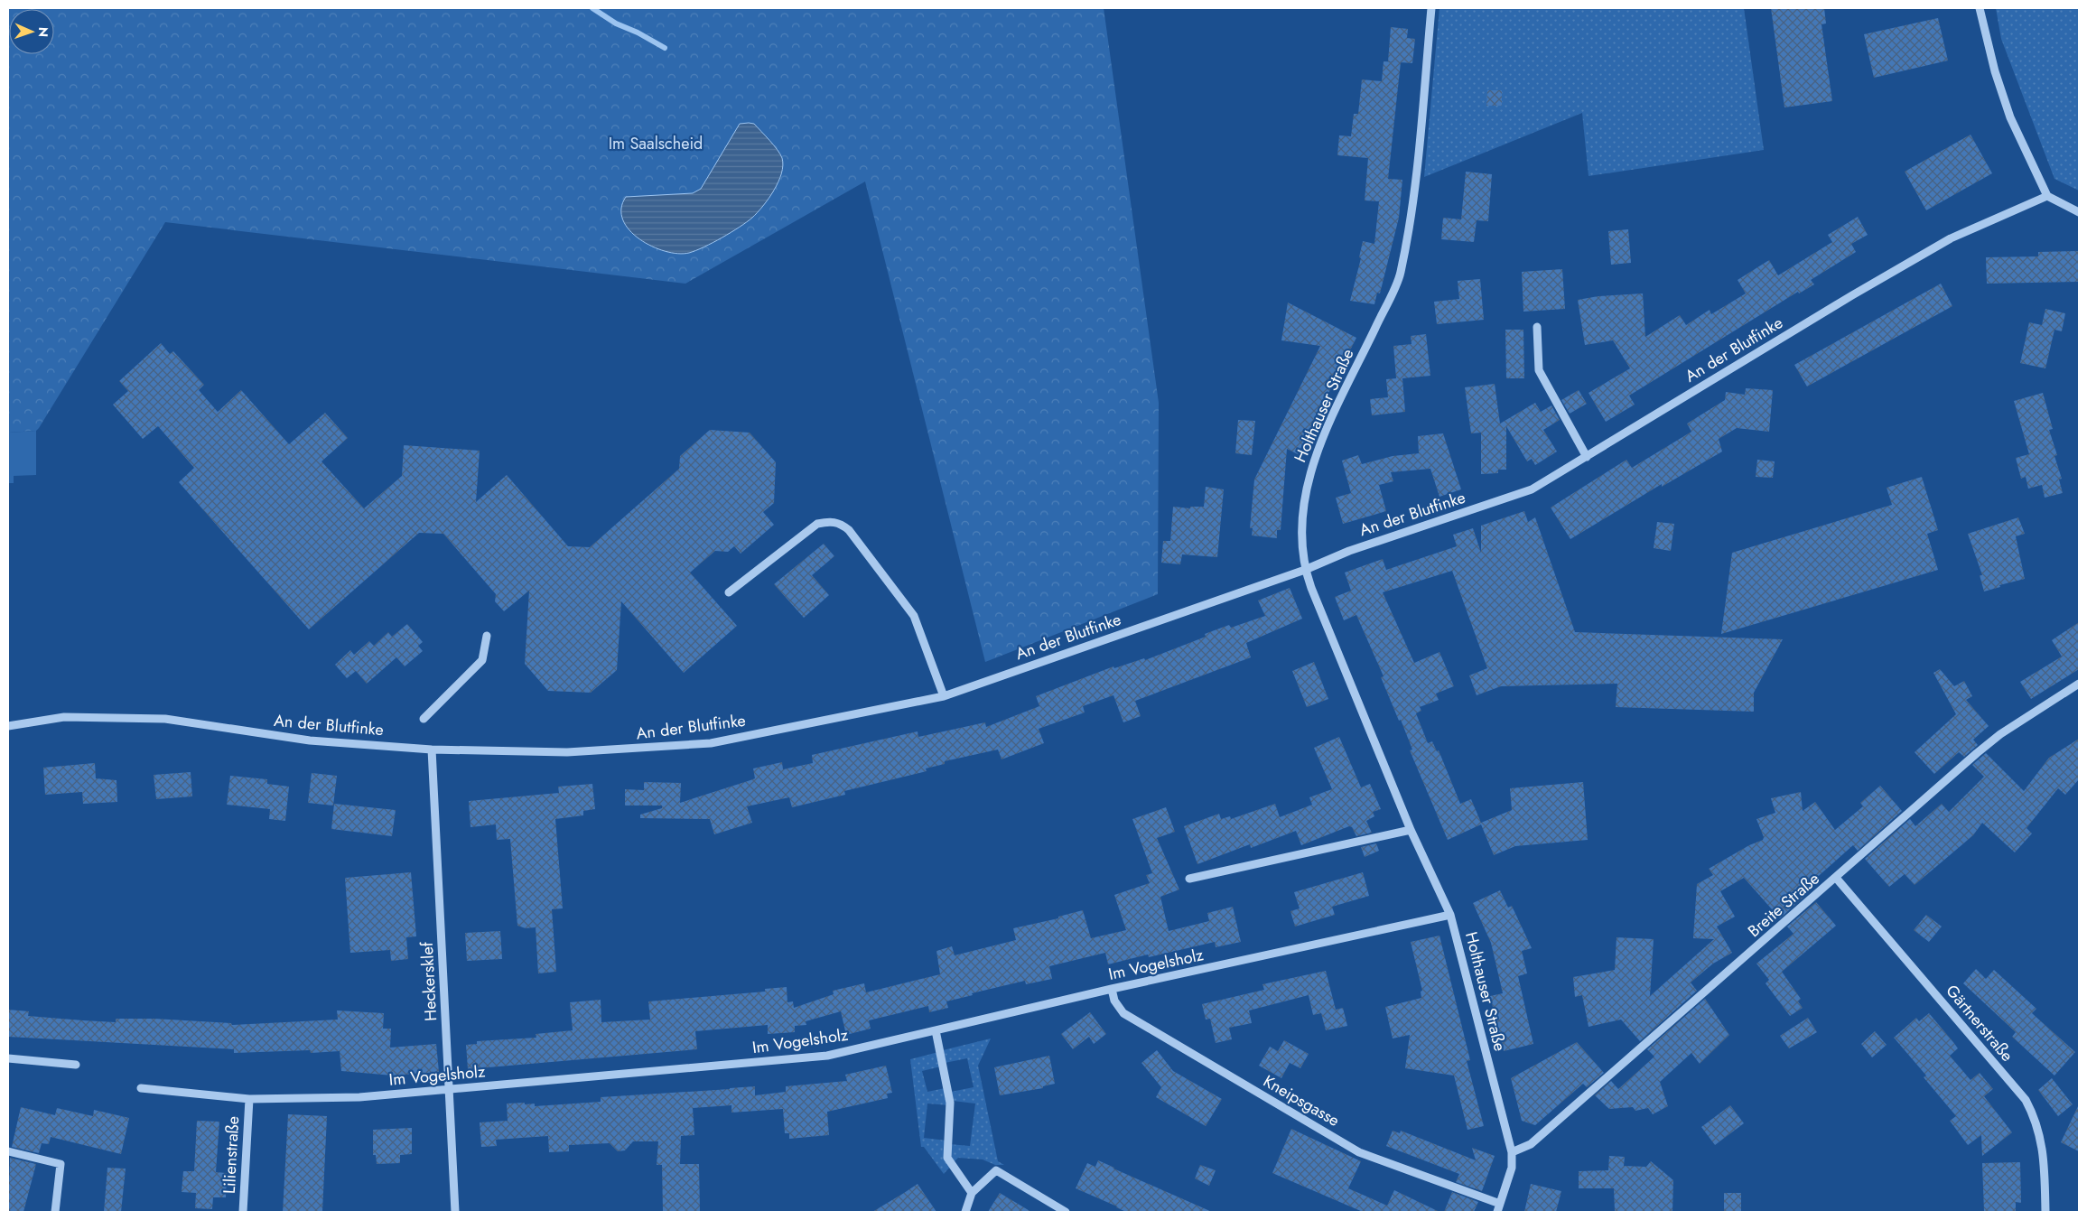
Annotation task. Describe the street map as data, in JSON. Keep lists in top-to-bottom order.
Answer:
{
  "streets": {
    "street": [
      "An der Blutfinke",
      "Holthauser Straße",
      "Breite Straße",
      "Im Vogelsholz",
      "Heckersklef",
      "Gärtnerstraße",
      "Kneipsgasse",
      "Lilienstraße"
    ]
  },
  "crossings": [
    ["An der Blutfinke", "Holthauser Straße"],
    ["An der Blutfinke", "Heckersklef"],
    ["Holthauser Straße", "Breite Straße"],
    ["Holthauser Straße", "Im Vogelsholz"],
    ["Holthauser Straße", "Kneipsgasse"],
    ["Breite Straße", "Gärtnerstraße"],
    ["Im Vogelsholz", "Heckersklef"],
    ["Im Vogelsholz", "Kneipsgasse"],
    ["Im Vogelsholz", "Lilienstraße"]
  ],
  "parks": ["Im Saalscheid"],
  "north": "right"
}
